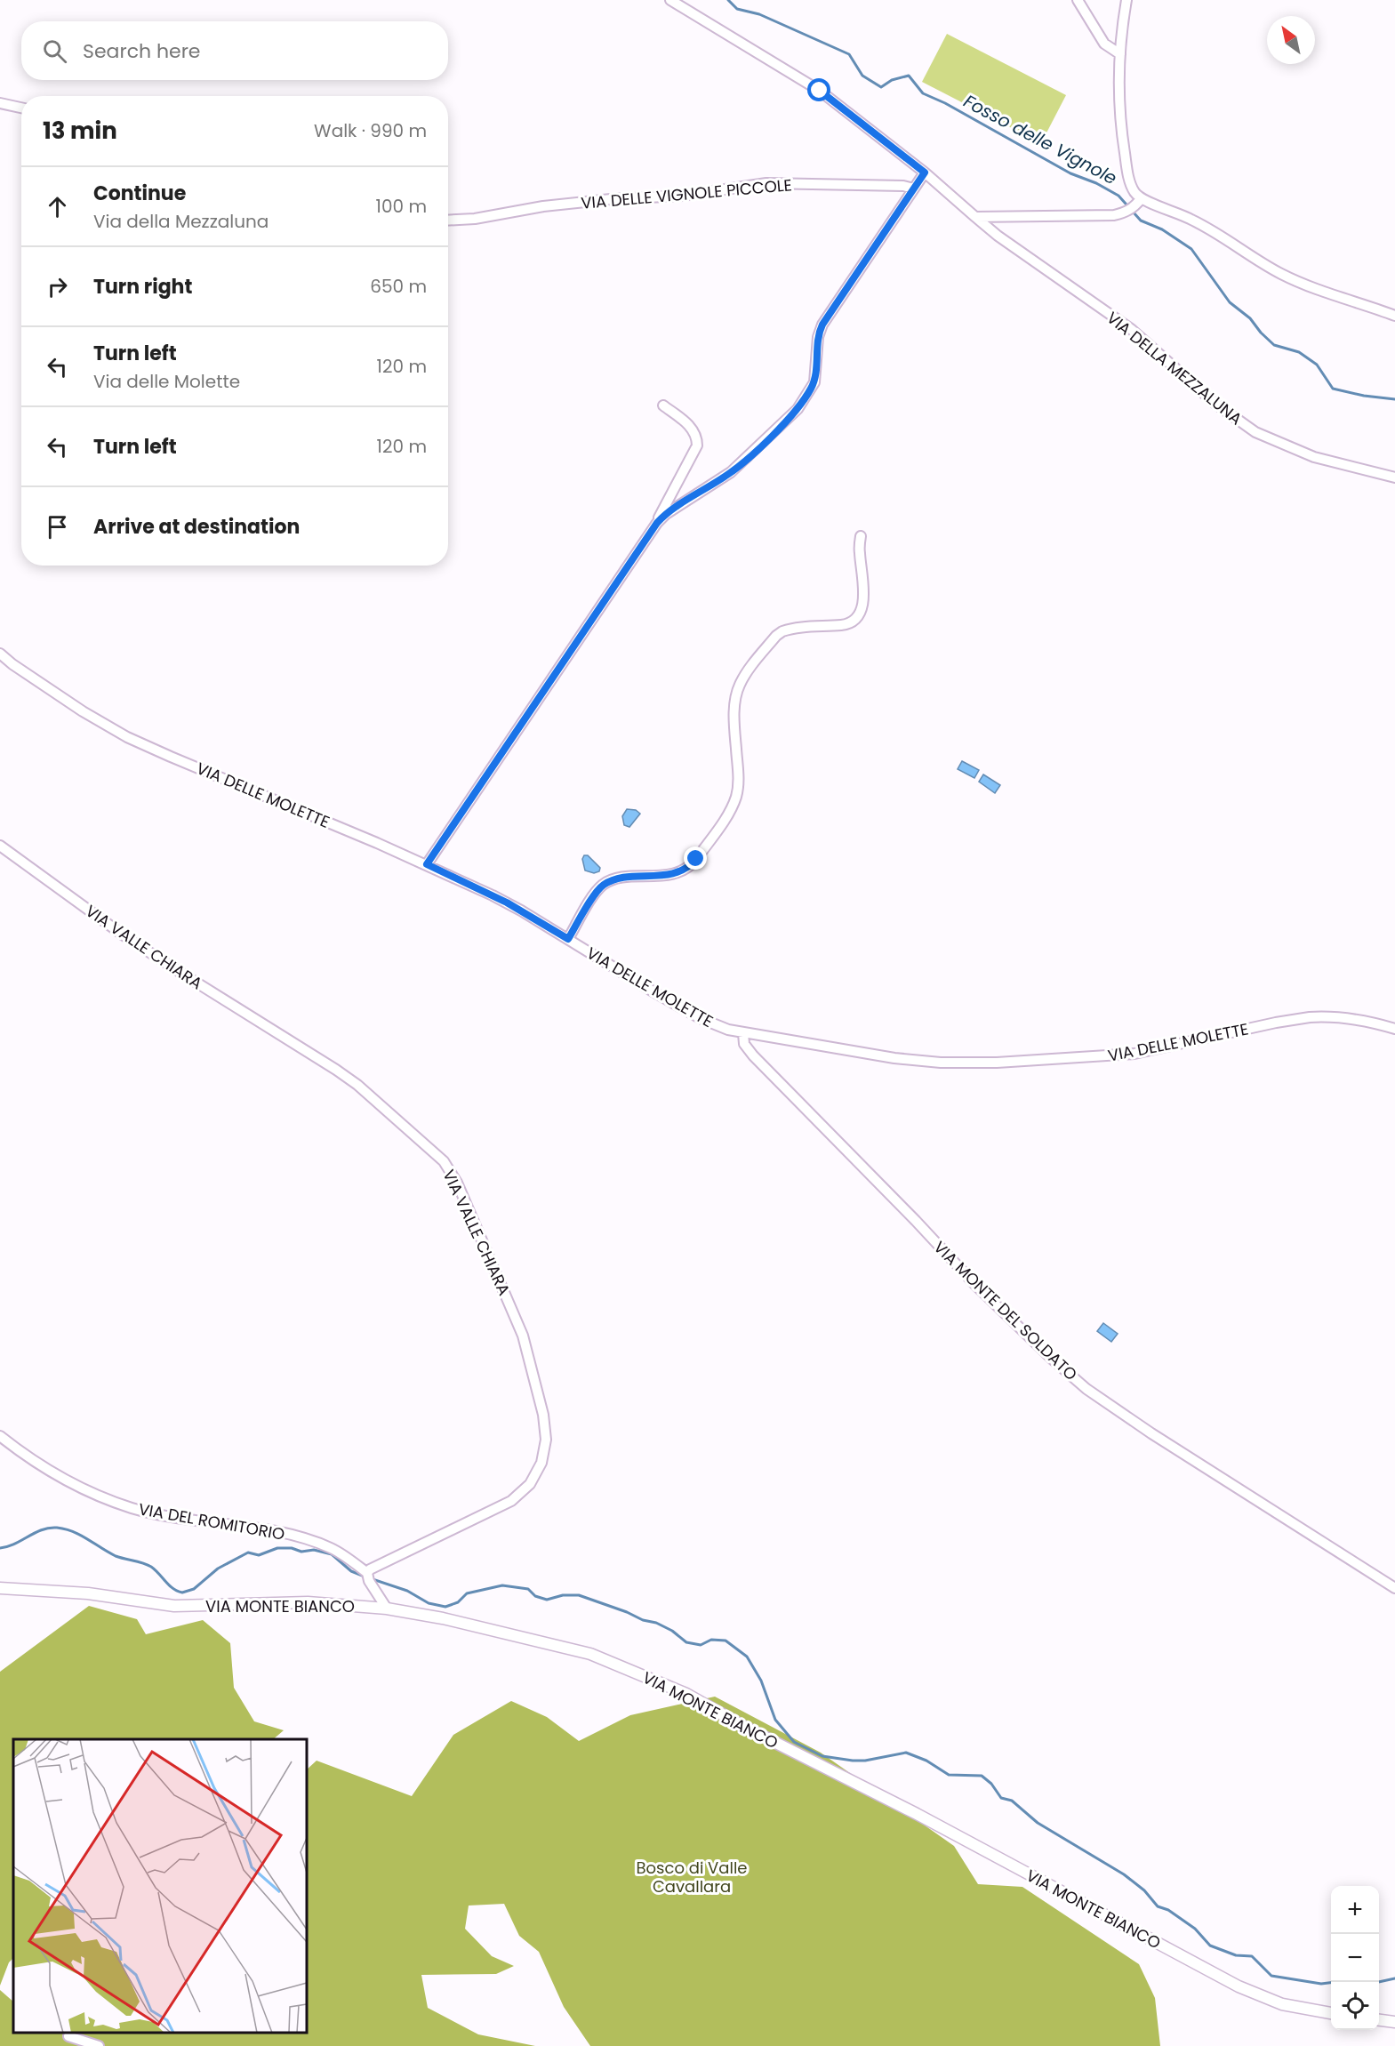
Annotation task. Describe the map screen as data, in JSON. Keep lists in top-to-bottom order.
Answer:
{
  "streets": {
    "main road": ["VIA MONTE BIANCO"],
    "street": [
      "VIA DELLE VIGNOLE PICCOLE",
      "VIA DELLA MEZZALUNA",
      "VIA DELLE MOLETTE",
      "VIA VALLE CHIARA",
      "VIA MONTE DEL SOLDATO",
      "VIA DEL ROMITORIO"
    ]
  },
  "crossings": [
    ["VIA DELLE MOLETTE", "VIA MONTE DEL SOLDATO"],
    ["VIA VALLE CHIARA", "VIA DEL ROMITORIO"]
  ],
  "water": ["Fosso delle Vignole"],
  "parks": ["Bosco di Valle Cavallara"],
  "north": "top left",
  "page": {
    "search": "Search here",
    "heading": ["13 min", "Walk · 990 m"],
    "list": [
      ["Continue", "Via della Mezzaluna", "100 m"],
      ["Turn right", "650 m"],
      ["Turn left", "Via delle Molette", "120 m"],
      ["Turn left", "120 m"],
      "Arrive at destination"
    ],
    "map_buttons": ["+", "−"]
  }
}
